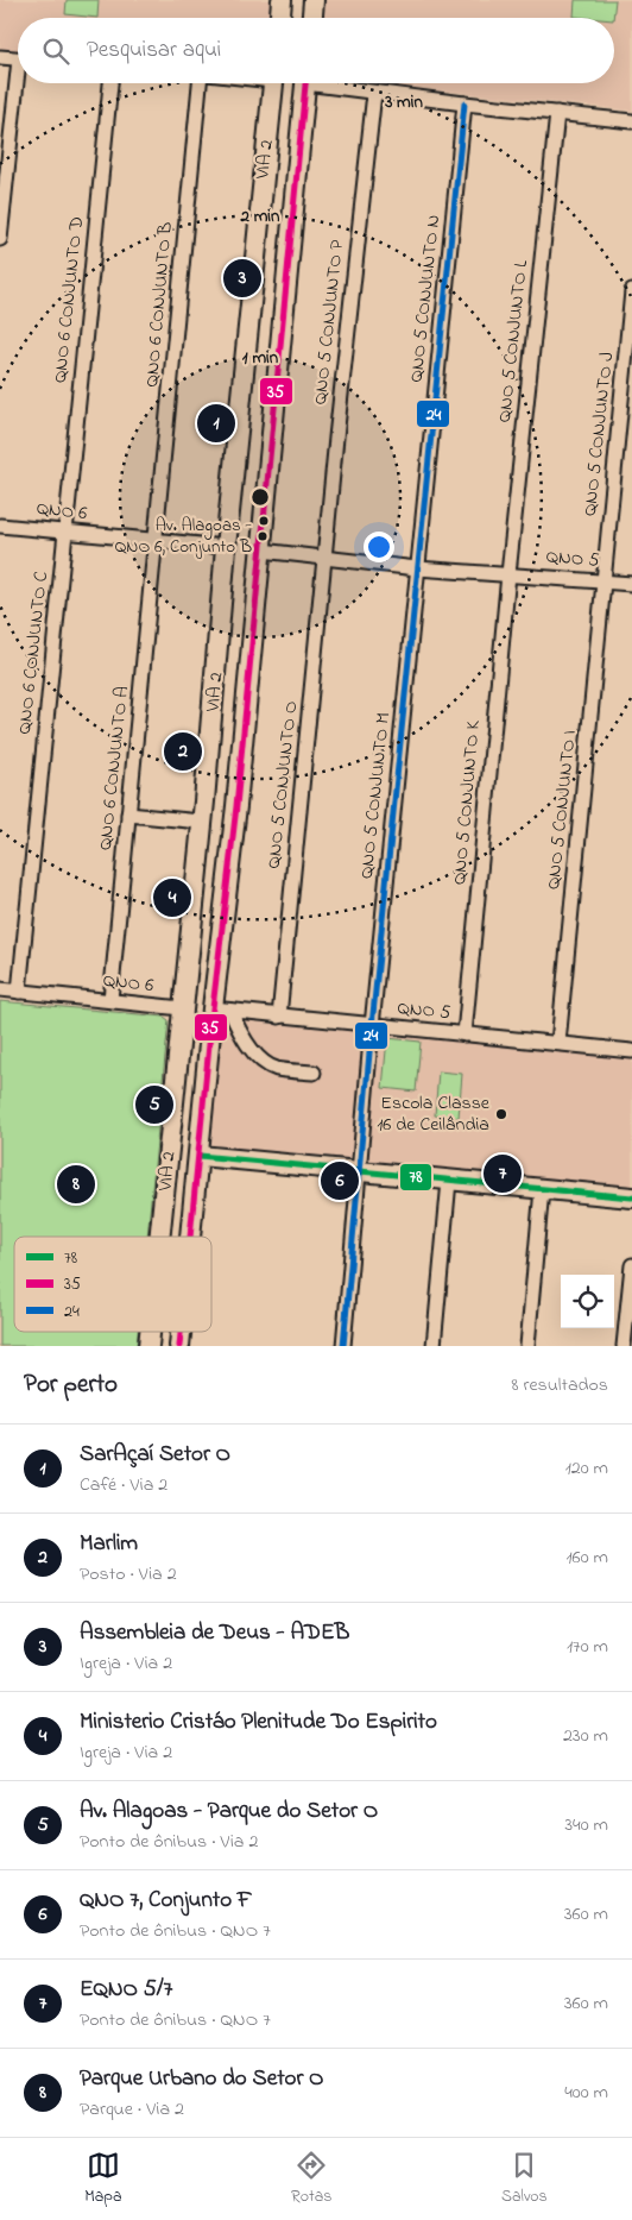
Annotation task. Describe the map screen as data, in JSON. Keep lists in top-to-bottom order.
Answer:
{
  "streets": {
    "main road": ["VIA 2"],
    "street": [
      "QNO 5 CONJUNTO N",
      "QNO 6 CONJUNTO D",
      "QNO 6 CONJUNTO B",
      "QNO 5 CONJUNTO P",
      "QNO 5 CONJUNTO L",
      "QNO 5 CONJUNTO J",
      "QNO 6",
      "QNO 5",
      "QNO 6 CONJUNTO C",
      "QNO 6 CONJUNTO A",
      "QNO 5 CONJUNTO O",
      "QNO 5 CONJUNTO M",
      "QNO 5 CONJUNTO K",
      "QNO 5 CONJUNTO I"
    ]
  },
  "crossings": [
    ["VIA 2", "QNO 6"],
    ["VIA 2", "QNO 5"],
    ["QNO 5 CONJUNTO N", "QNO 5"],
    ["QNO 5 CONJUNTO N", "QNO 5 CONJUNTO M"],
    ["QNO 6 CONJUNTO D", "QNO 6"],
    ["QNO 6 CONJUNTO D", "QNO 6 CONJUNTO C"],
    ["QNO 6 CONJUNTO B", "QNO 6"],
    ["QNO 6 CONJUNTO B", "QNO 6 CONJUNTO A"],
    ["QNO 5 CONJUNTO P", "QNO 5"],
    ["QNO 5 CONJUNTO P", "QNO 5 CONJUNTO O"],
    ["QNO 5 CONJUNTO L", "QNO 5"],
    ["QNO 5 CONJUNTO L", "QNO 5 CONJUNTO K"],
    ["QNO 5 CONJUNTO J", "QNO 5"],
    ["QNO 5 CONJUNTO J", "QNO 5 CONJUNTO I"],
    ["QNO 6", "QNO 6 CONJUNTO C"],
    ["QNO 6", "QNO 6 CONJUNTO A"],
    ["QNO 5", "QNO 5 CONJUNTO O"],
    ["QNO 5", "QNO 5 CONJUNTO M"],
    ["QNO 5", "QNO 5 CONJUNTO K"],
    ["QNO 5", "QNO 5 CONJUNTO I"]
  ],
  "places": ["Av. Alagoas - QNO 6, Conjunto B", "Escola Classe 16 de Ceilândia"],
  "lines": ["transit line 35", "transit line 24", "transit line 78"],
  "legend": ["78", "35", "24"],
  "page": {
    "search": "Pesquisar aqui",
    "pins": [
      "3",
      "1",
      "2",
      "4",
      "5",
      "7",
      "6",
      "8"
    ],
    "heading": ["Por perto", "8 resultados"],
    "list": [
      {
        "mark": "1",
        "name": "SarAçaí Setor O",
        "note": "Café · Via 2",
        "value": "120 m"
      },
      {
        "mark": "2",
        "name": "Marlim",
        "note": "Posto · Via 2",
        "value": "160 m"
      },
      {
        "mark": "3",
        "name": "Assembleia de Deus - ADEB",
        "note": "Igreja · Via 2",
        "value": "170 m"
      },
      {
        "mark": "4",
        "name": "Ministerio Cristáo Plenitude Do Espirito",
        "note": "Igreja · Via 2",
        "value": "230 m"
      },
      {
        "mark": "5",
        "name": "Av. Alagoas - Parque do Setor O",
        "note": "Ponto de ônibus · Via 2",
        "value": "340 m"
      },
      {
        "mark": "6",
        "name": "QNO 7, Conjunto F",
        "note": "Ponto de ônibus · QNO 7",
        "value": "360 m"
      },
      {
        "mark": "7",
        "name": "EQNO 5/7",
        "note": "Ponto de ônibus · QNO 7",
        "value": "360 m"
      },
      {
        "mark": "8",
        "name": "Parque Urbano do Setor O",
        "note": "Parque · Via 2",
        "value": "400 m"
      }
    ],
    "nav": ["Mapa", "Rotas", "Salvos"]
  },
  "rings": ["3 min", "2 min", "1 min"]
}
